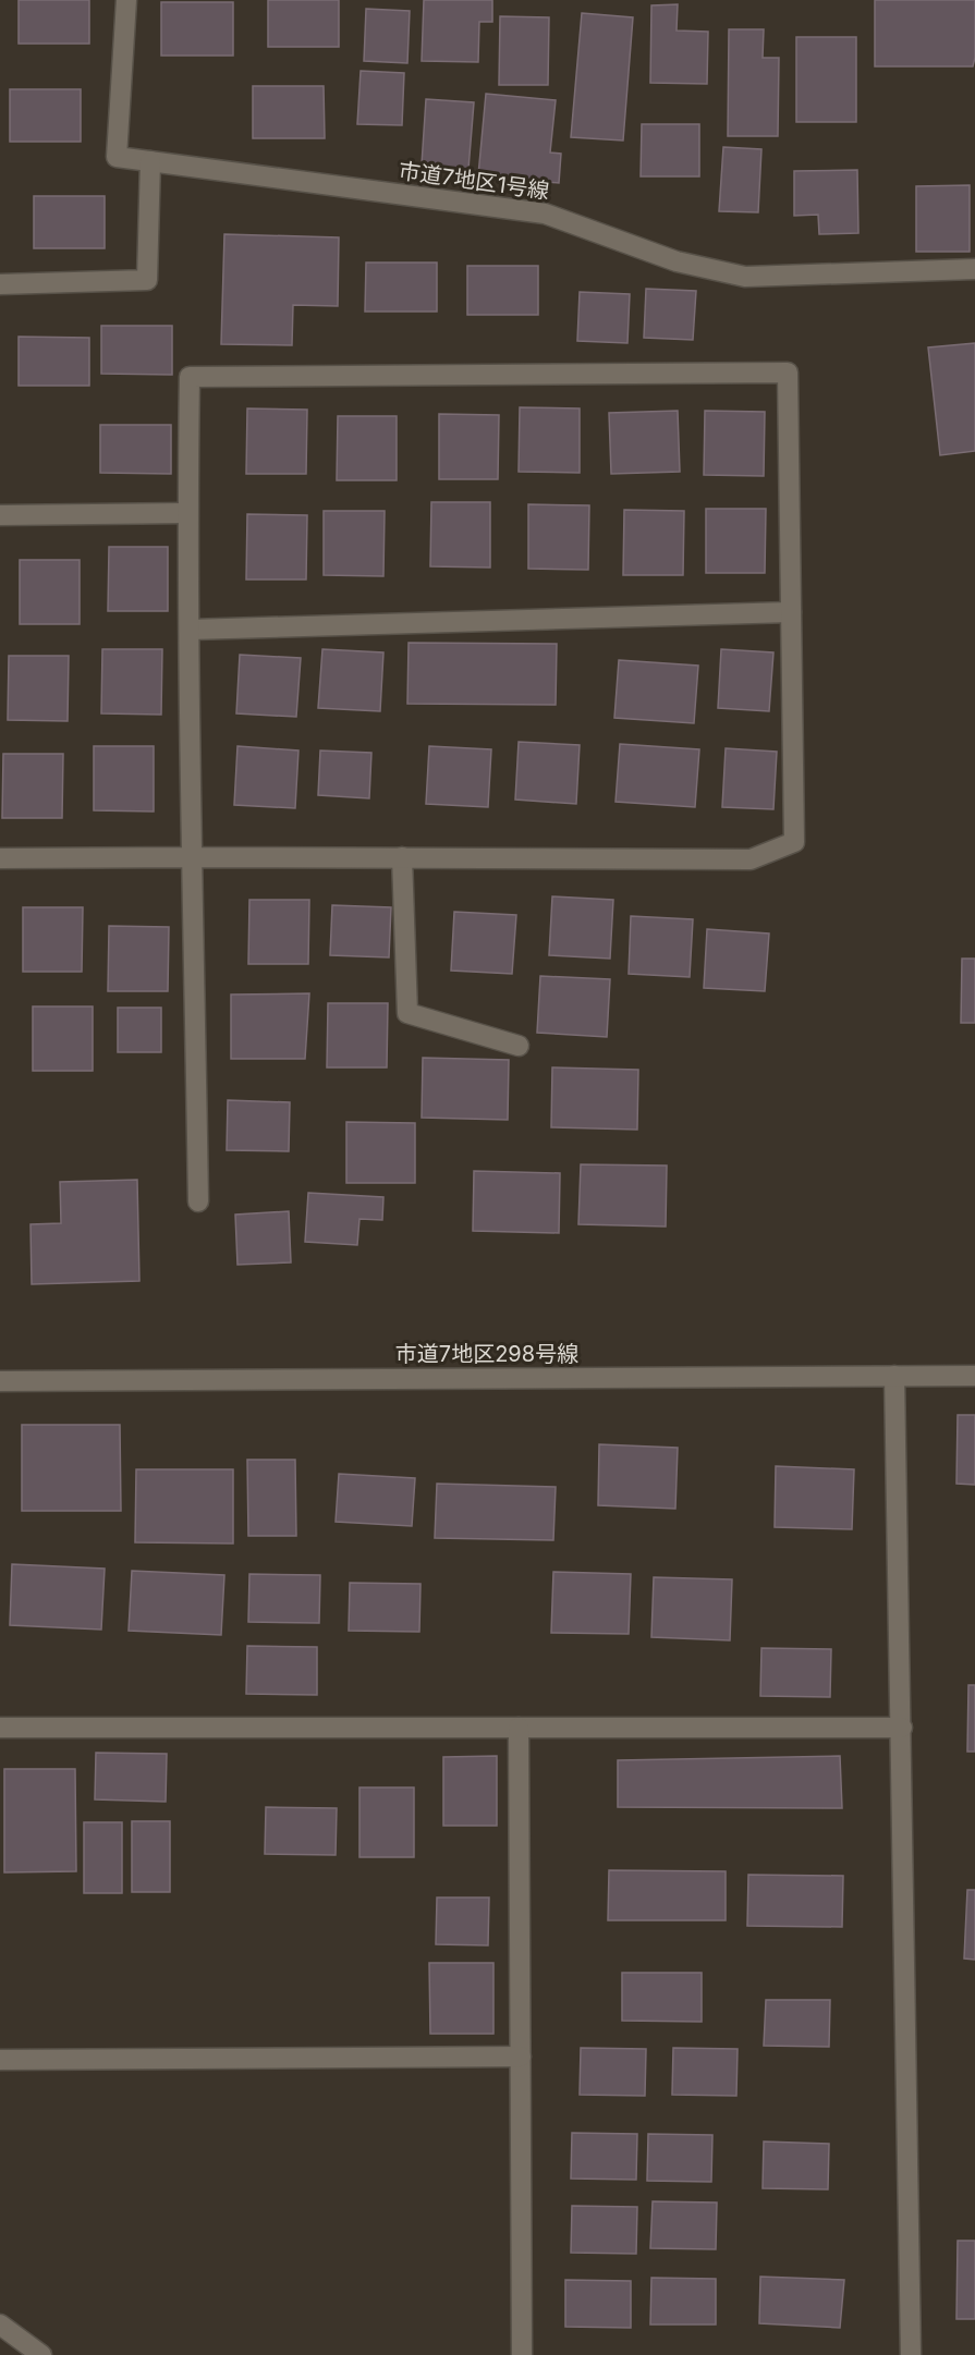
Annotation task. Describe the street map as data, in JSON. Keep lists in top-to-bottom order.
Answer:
{
  "streets": {
    "street": ["市道7地区1号線", "市道7地区298号線"]
  }
}
